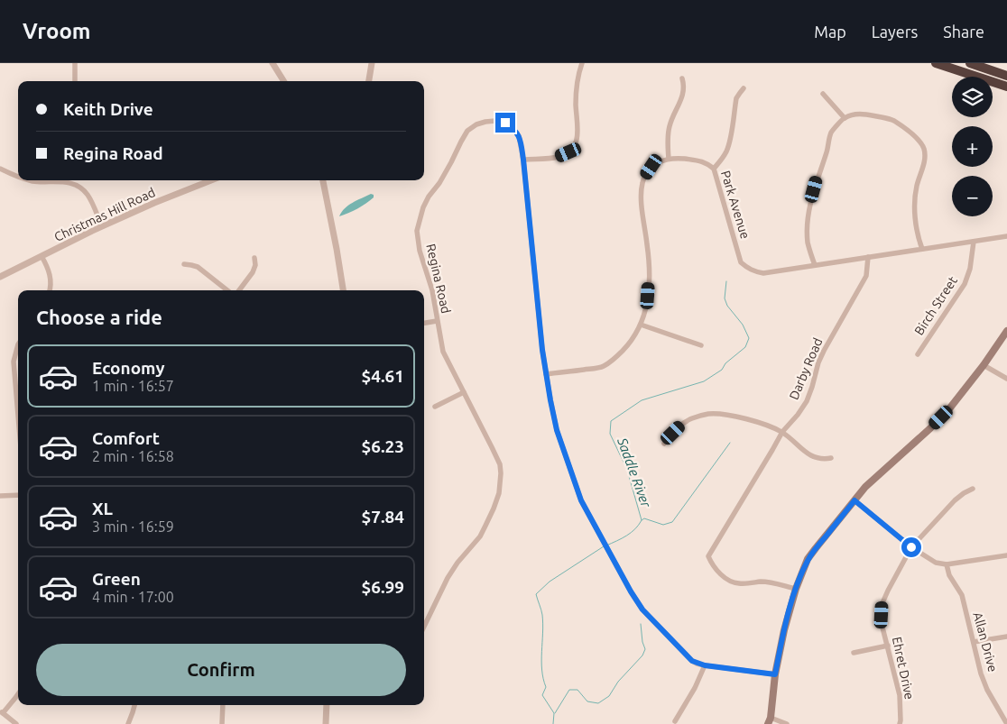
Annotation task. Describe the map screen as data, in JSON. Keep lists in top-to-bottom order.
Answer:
{
  "streets": {
    "street": [
      "Park Avenue",
      "Christmas Hill Road",
      "Regina Road",
      "Birch Street",
      "Darby Road",
      "Allan Drive",
      "Ehret Drive"
    ]
  },
  "crossings": [
    ["Park Avenue", "Birch Street"],
    ["Park Avenue", "Darby Road"]
  ],
  "water": ["Saddle River"],
  "page": {
    "header": "Vroom",
    "nav": ["Map", "Layers", "Share"],
    "map_buttons": ["+", "−"],
    "banner": ["Keith Drive", "Regina Road"],
    "heading": "Choose a ride",
    "list": [
      {
        "name": "Economy",
        "note": "1 min · 16:57",
        "value": "$4.61"
      },
      {
        "name": "Comfort",
        "note": "2 min · 16:58",
        "value": "$6.23"
      },
      {
        "name": "XL",
        "note": "3 min · 16:59",
        "value": "$7.84"
      },
      {
        "name": "Green",
        "note": "4 min · 17:00",
        "value": "$6.99"
      }
    ],
    "buttons": "Confirm"
  }
}
